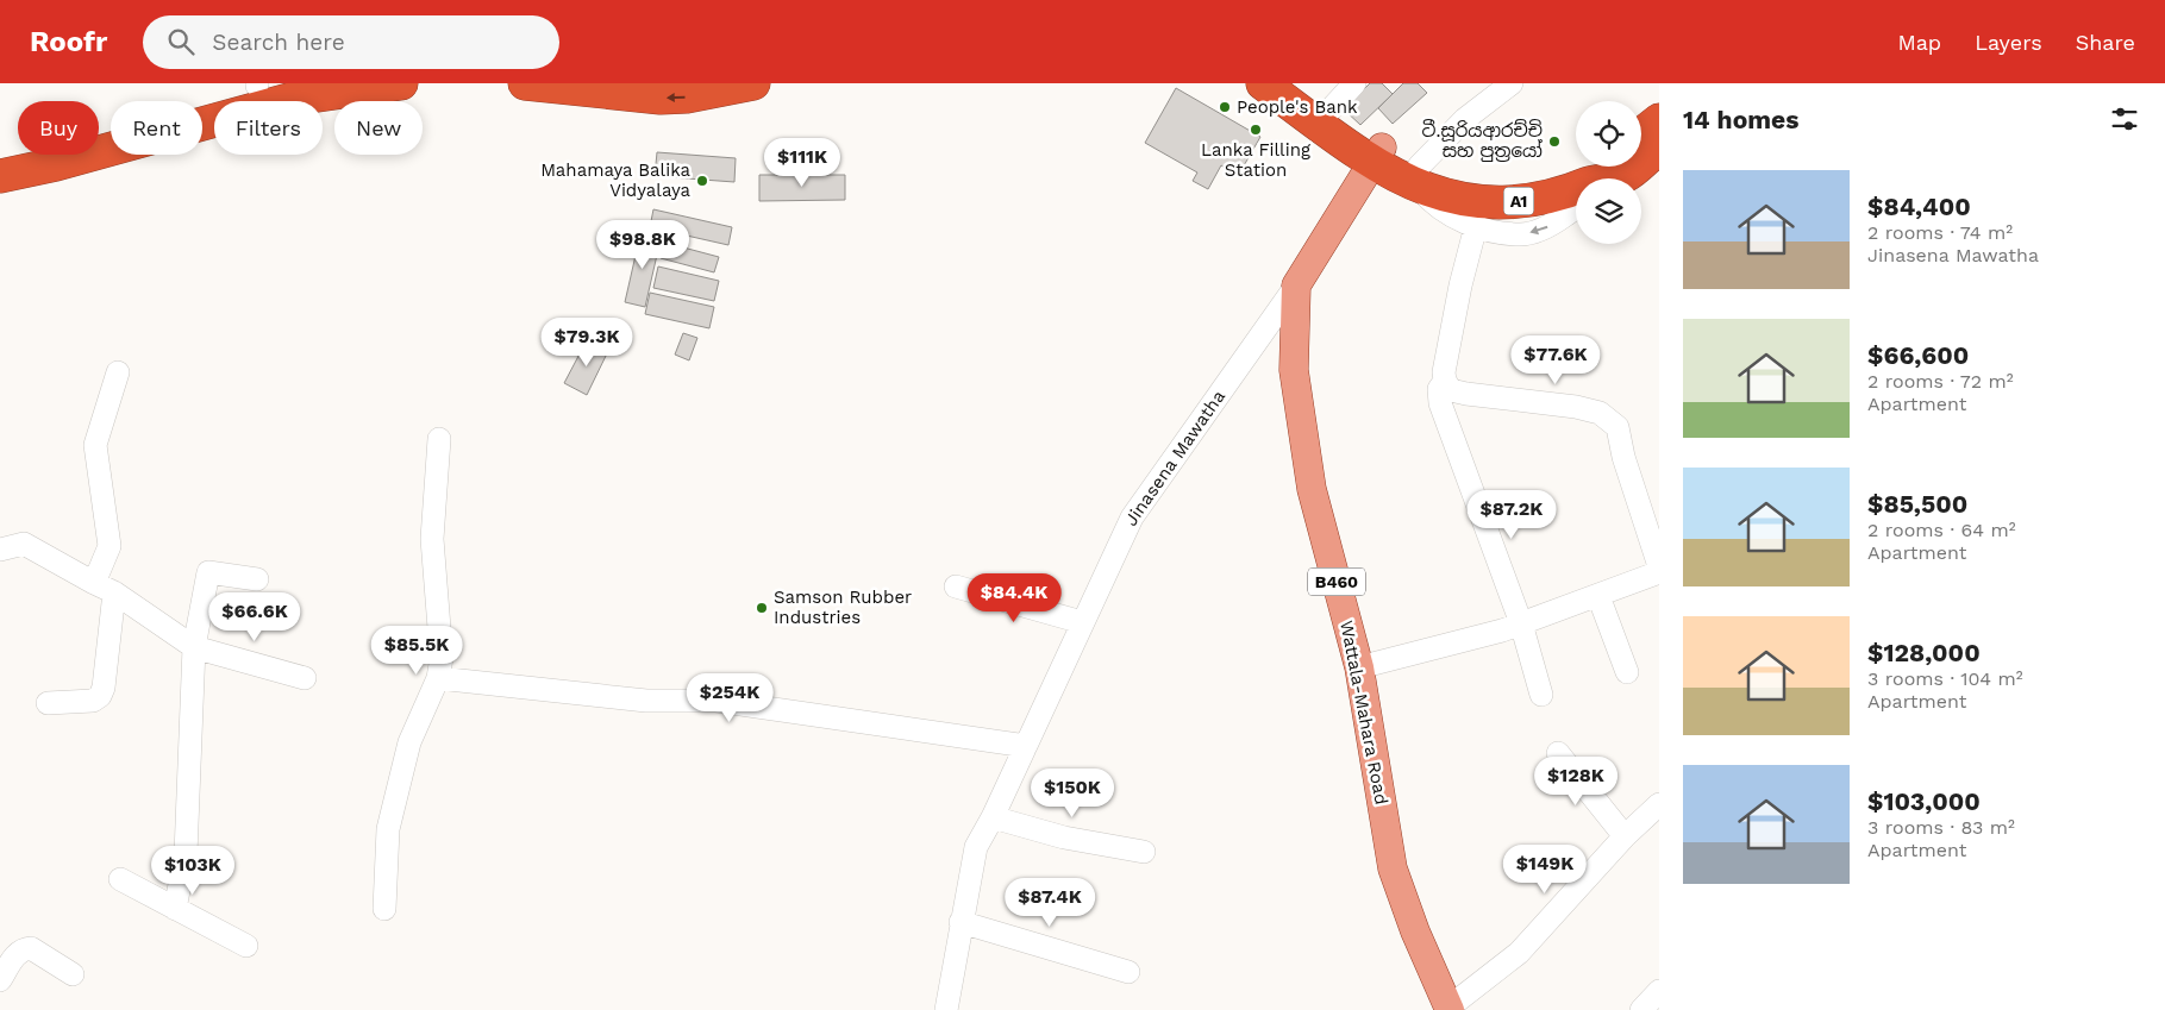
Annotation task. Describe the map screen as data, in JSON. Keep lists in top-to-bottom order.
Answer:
{
  "streets": {
    "highway": ["A1"],
    "main road": ["B460", "Wattala-Mahara Road"],
    "street": ["Jinasena Mawatha"]
  },
  "crossings": [
    ["A1", "Wattala-Mahara Road"],
    ["Jinasena Mawatha", "Wattala-Mahara Road"]
  ],
  "places": [
    "People's Bank",
    "Lanka Filling Station",
    "ටී.සූරියආරච්චි සහ පුත්‍රයෝ",
    "Mahamaya Balika Vidyalaya",
    "Samson Rubber Industries"
  ],
  "page": {
    "header": "Roofr",
    "search": "Search here",
    "nav": ["Map", "Layers", "Share"],
    "heading": "14 homes",
    "chip": [
      "Buy",
      "Rent",
      "Filters",
      "New"
    ],
    "price": [
      "$111K",
      "$98.8K",
      "$79.3K",
      "$77.6K",
      "$87.2K",
      "$84.4K",
      "$66.6K",
      "$85.5K",
      "$254K",
      "$128K",
      "$150K",
      "$149K",
      "$103K",
      "$87.4K"
    ],
    "list": [
      {
        "name": "$84,400",
        "note": "2 rooms · 74 m² · Jinasena Mawatha"
      },
      {
        "name": "$66,600",
        "note": "2 rooms · 72 m² · Apartment"
      },
      {
        "name": "$85,500",
        "note": "2 rooms · 64 m² · Apartment"
      },
      {
        "name": "$128,000",
        "note": "3 rooms · 104 m² · Apartment"
      },
      {
        "name": "$103,000",
        "note": "3 rooms · 83 m² · Apartment"
      }
    ]
  }
}
